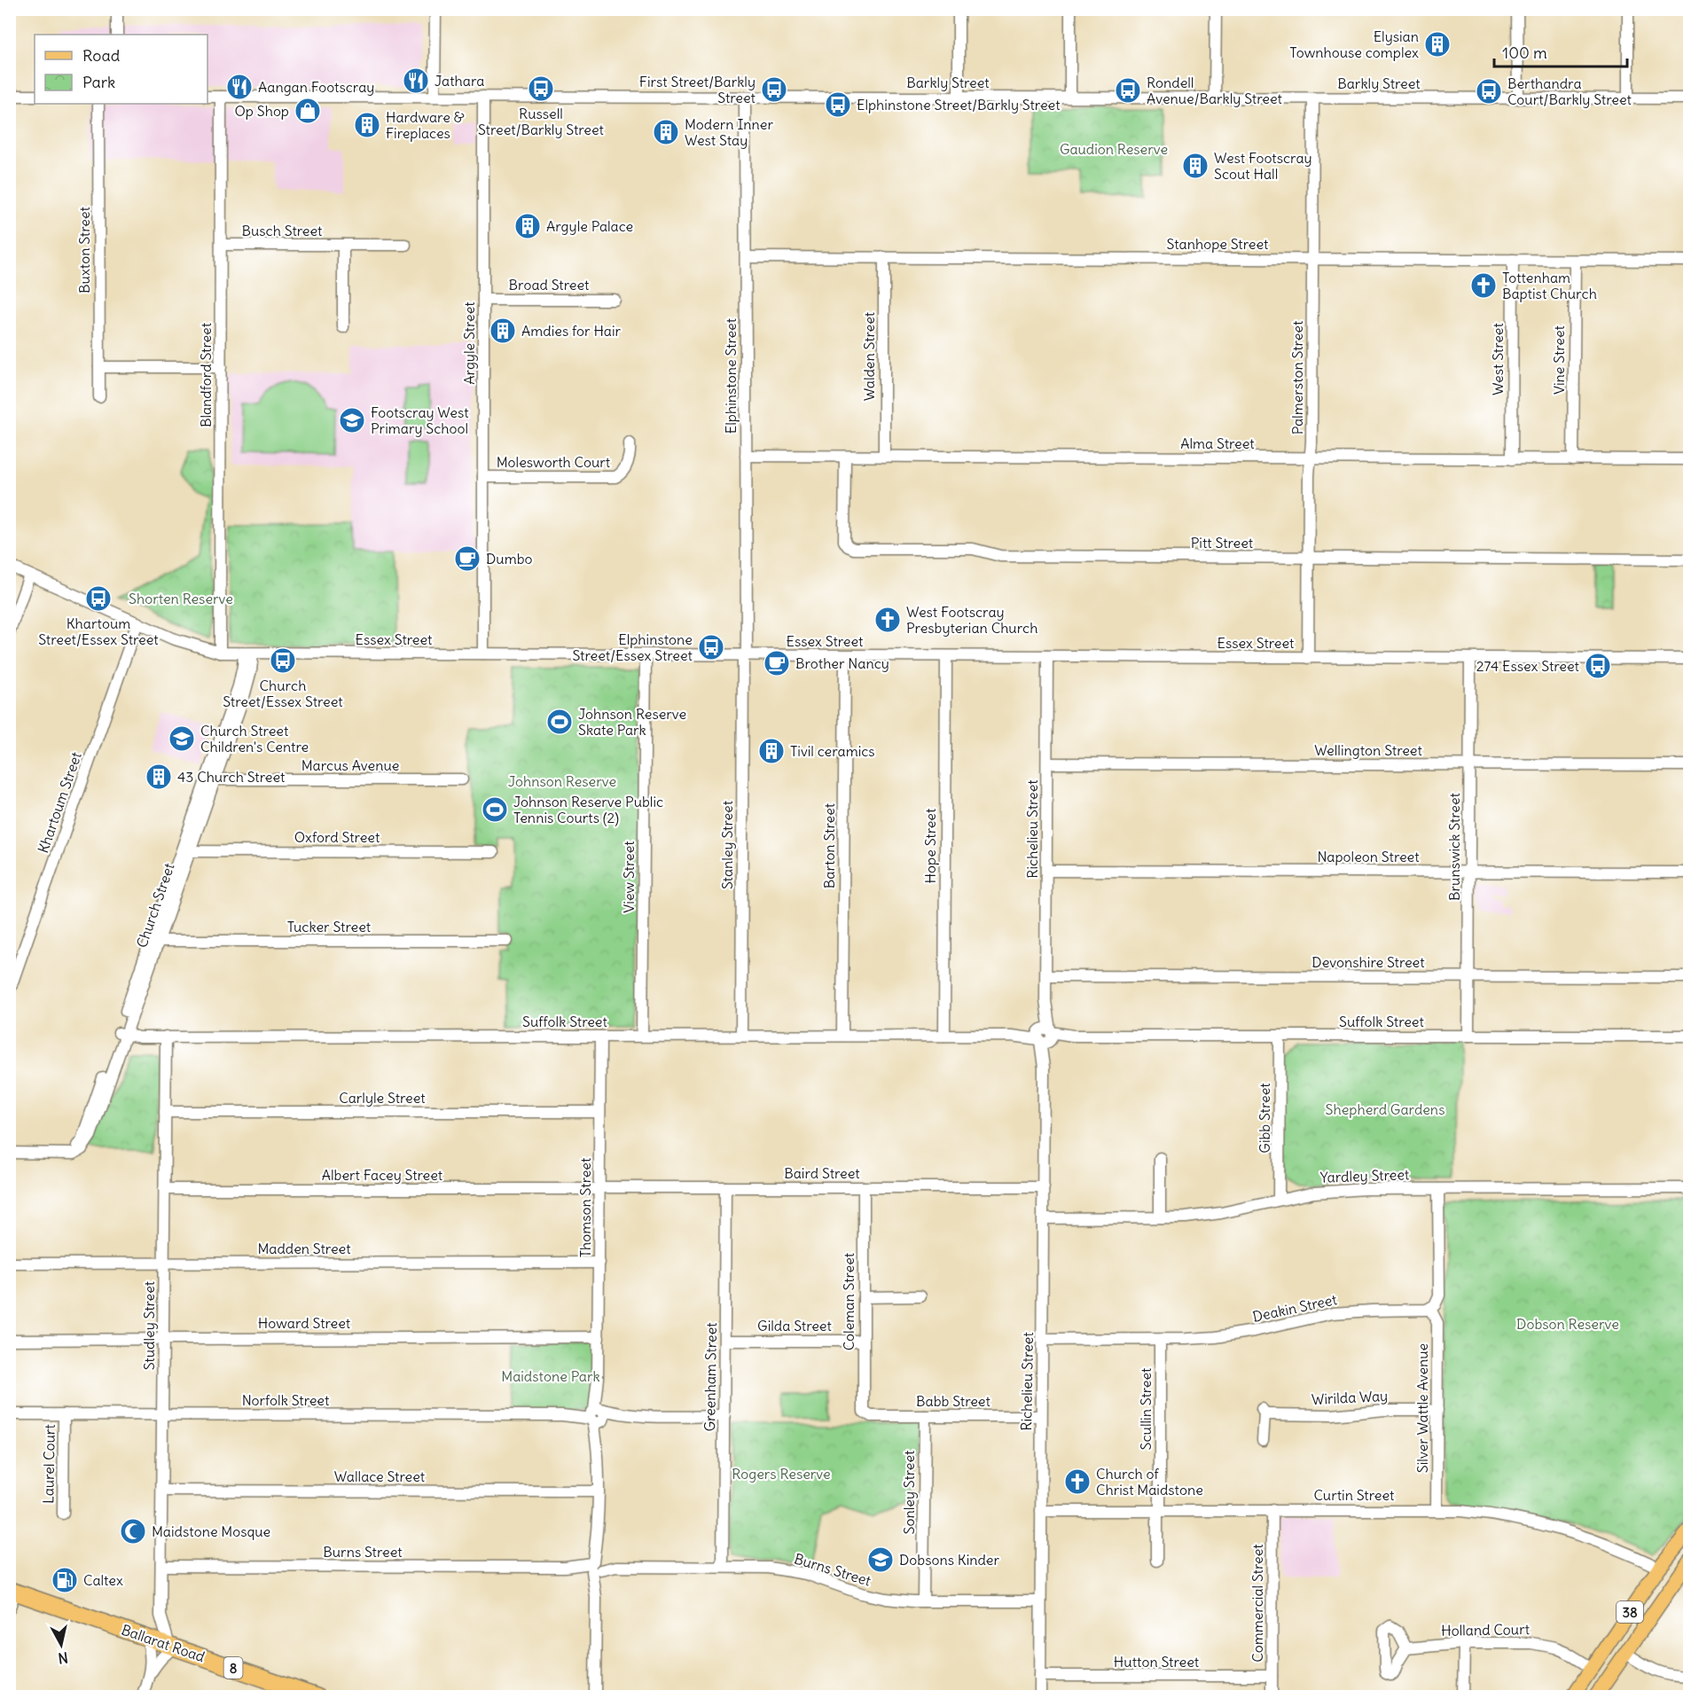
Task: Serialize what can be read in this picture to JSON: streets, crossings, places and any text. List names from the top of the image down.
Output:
{
  "streets": {
    "highway": ["Ballarat Road", "8"],
    "main road": ["38"],
    "street": [
      "Barkly Street",
      "Busch Street",
      "Stanhope Street",
      "Buxton Street",
      "Broad Street",
      "Argyle Street",
      "Walden Street",
      "West Street",
      "Vine Street",
      "Blandford Street",
      "Elphinstone Street",
      "Palmerston Street",
      "Alma Street",
      "Molesworth Court",
      "Pitt Street",
      "Essex Street",
      "Wellington Street",
      "Marcus Avenue",
      "Khartoum Street",
      "Richelieu Street",
      "Oxford Street",
      "Stanley Street",
      "Barton Street",
      "Hope Street",
      "Brunswick Street",
      "Napoleon Street",
      "View Street",
      "Church Street",
      "Tucker Street",
      "Devonshire Street",
      "Suffolk Street",
      "Carlyle Street",
      "Gibb Street",
      "Baird Street",
      "Albert Facey Street",
      "Yardley Street",
      "Thomson Street",
      "Madden Street",
      "Coleman Street",
      "Deakin Street",
      "Howard Street",
      "Studley Street",
      "Gilda Street",
      "Greenham Street",
      "Wirilda Way",
      "Norfolk Street",
      "Babb Street",
      "Silver Wattle Avenue",
      "Scullin Street",
      "Laurel Court",
      "Wallace Street",
      "Sonley Street",
      "Curtin Street",
      "Burns Street",
      "Commercial Street",
      "Holland Court",
      "Hutton Street"
    ]
  },
  "crossings": [
    ["Barkly Street", "Argyle Street"],
    ["Barkly Street", "Blandford Street"],
    ["Barkly Street", "Elphinstone Street"],
    ["Barkly Street", "Palmerston Street"],
    ["Busch Street", "Blandford Street"],
    ["Stanhope Street", "Walden Street"],
    ["Stanhope Street", "West Street"],
    ["Stanhope Street", "Vine Street"],
    ["Stanhope Street", "Elphinstone Street"],
    ["Stanhope Street", "Palmerston Street"],
    ["Broad Street", "Argyle Street"],
    ["Argyle Street", "Molesworth Court"],
    ["Argyle Street", "Essex Street"],
    ["Walden Street", "Alma Street"],
    ["West Street", "Alma Street"],
    ["Vine Street", "Alma Street"],
    ["Blandford Street", "Essex Street"],
    ["Elphinstone Street", "Alma Street"],
    ["Elphinstone Street", "Essex Street"],
    ["Elphinstone Street", "Stanley Street"],
    ["Palmerston Street", "Alma Street"],
    ["Palmerston Street", "Pitt Street"],
    ["Palmerston Street", "Essex Street"],
    ["Alma Street", "Pitt Street"],
    ["Essex Street", "Khartoum Street"],
    ["Essex Street", "Richelieu Street"],
    ["Essex Street", "Stanley Street"],
    ["Essex Street", "Barton Street"],
    ["Essex Street", "Hope Street"],
    ["Essex Street", "Brunswick Street"],
    ["Essex Street", "View Street"],
    ["Essex Street", "Church Street"],
    ["Wellington Street", "Richelieu Street"],
    ["Wellington Street", "Brunswick Street"],
    ["Marcus Avenue", "Church Street"],
    ["Richelieu Street", "Napoleon Street"],
    ["Richelieu Street", "Devonshire Street"],
    ["Richelieu Street", "Suffolk Street"],
    ["Richelieu Street", "Baird Street"],
    ["Richelieu Street", "Yardley Street"],
    ["Richelieu Street", "Deakin Street"],
    ["Richelieu Street", "Babb Street"],
    ["Richelieu Street", "Curtin Street"],
    ["Richelieu Street", "Burns Street"],
    ["Richelieu Street", "Hutton Street"],
    ["Oxford Street", "Church Street"],
    ["Stanley Street", "Suffolk Street"],
    ["Barton Street", "Suffolk Street"],
    ["Hope Street", "Suffolk Street"],
    ["Brunswick Street", "Napoleon Street"],
    ["Brunswick Street", "Devonshire Street"],
    ["Brunswick Street", "Suffolk Street"],
    ["View Street", "Suffolk Street"],
    ["Church Street", "Tucker Street"],
    ["Church Street", "Suffolk Street"],
    ["Suffolk Street", "Gibb Street"],
    ["Suffolk Street", "Thomson Street"],
    ["Suffolk Street", "Studley Street"],
    ["Carlyle Street", "Thomson Street"],
    ["Carlyle Street", "Studley Street"],
    ["Gibb Street", "Yardley Street"],
    ["Baird Street", "Albert Facey Street"],
    ["Baird Street", "Thomson Street"],
    ["Baird Street", "Coleman Street"],
    ["Baird Street", "Greenham Street"],
    ["Albert Facey Street", "Thomson Street"],
    ["Albert Facey Street", "Studley Street"],
    ["Thomson Street", "Madden Street"],
    ["Thomson Street", "Howard Street"],
    ["Thomson Street", "Norfolk Street"],
    ["Thomson Street", "Wallace Street"],
    ["Thomson Street", "Burns Street"],
    ["Madden Street", "Studley Street"],
    ["Coleman Street", "Gilda Street"],
    ["Coleman Street", "Babb Street"],
    ["Deakin Street", "Silver Wattle Avenue"],
    ["Deakin Street", "Scullin Street"],
    ["Howard Street", "Studley Street"],
    ["Studley Street", "Norfolk Street"],
    ["Studley Street", "Wallace Street"],
    ["Studley Street", "Burns Street"],
    ["Studley Street", "Ballarat Road"],
    ["Gilda Street", "Greenham Street"],
    ["Greenham Street", "Norfolk Street"],
    ["Greenham Street", "Burns Street"],
    ["Wirilda Way", "Silver Wattle Avenue"],
    ["Norfolk Street", "Laurel Court"],
    ["Babb Street", "Sonley Street"],
    ["Silver Wattle Avenue", "Curtin Street"],
    ["Scullin Street", "Curtin Street"],
    ["Sonley Street", "Burns Street"],
    ["Curtin Street", "Commercial Street"],
    ["Curtin Street", "38"],
    ["Commercial Street", "Hutton Street"],
    ["38", "Holland Court"]
  ],
  "parks": [
    "Gaudion Reserve",
    "Shorten Reserve",
    "Johnson Reserve",
    "Shepherd Gardens",
    "Dobson Reserve",
    "Maidstone Park",
    "Rogers Reserve"
  ],
  "places": {
    "building": [
      "Elysian Townhouse complex",
      "Hardware & Fireplaces",
      "Modern Inner West Stay",
      "West Footscray Scout Hall",
      "Argyle Palace",
      "Amdies for Hair",
      "Tivil ceramics",
      "43 Church Street"
    ],
    "restaurant": ["Jathara", "Aangan Footscray"],
    "bus stop": [
      "Russell Street/Barkly Street",
      "First Street/Barkly Street",
      "Rondell Avenue/Barkly Street",
      "Berthandra Court/Barkly Street",
      "Elphinstone Street/Barkly Street",
      "Khartoum Street/Essex Street",
      "Elphinstone Street/Essex Street",
      "Church Street/Essex Street",
      "274 Essex Street"
    ],
    "shop": ["Op Shop"],
    "church": ["Tottenham Baptist Church", "West Footscray Presbyterian Church", "Church of Christ Maidstone"],
    "school or university": ["Footscray West Primary School", "Church Street Children's Centre", "Dobsons Kinder"],
    "cafe": ["Dumbo", "Brother Nancy"],
    "sports": ["Johnson Reserve Skate Park", "Johnson Reserve Public Tennis Courts (2)"],
    "mosque": ["Maidstone Mosque"],
    "fuel station": ["Caltex"]
  },
  "legend": ["Road", "Park"],
  "scale_bar": "100 m",
  "north": "bottom"
}
